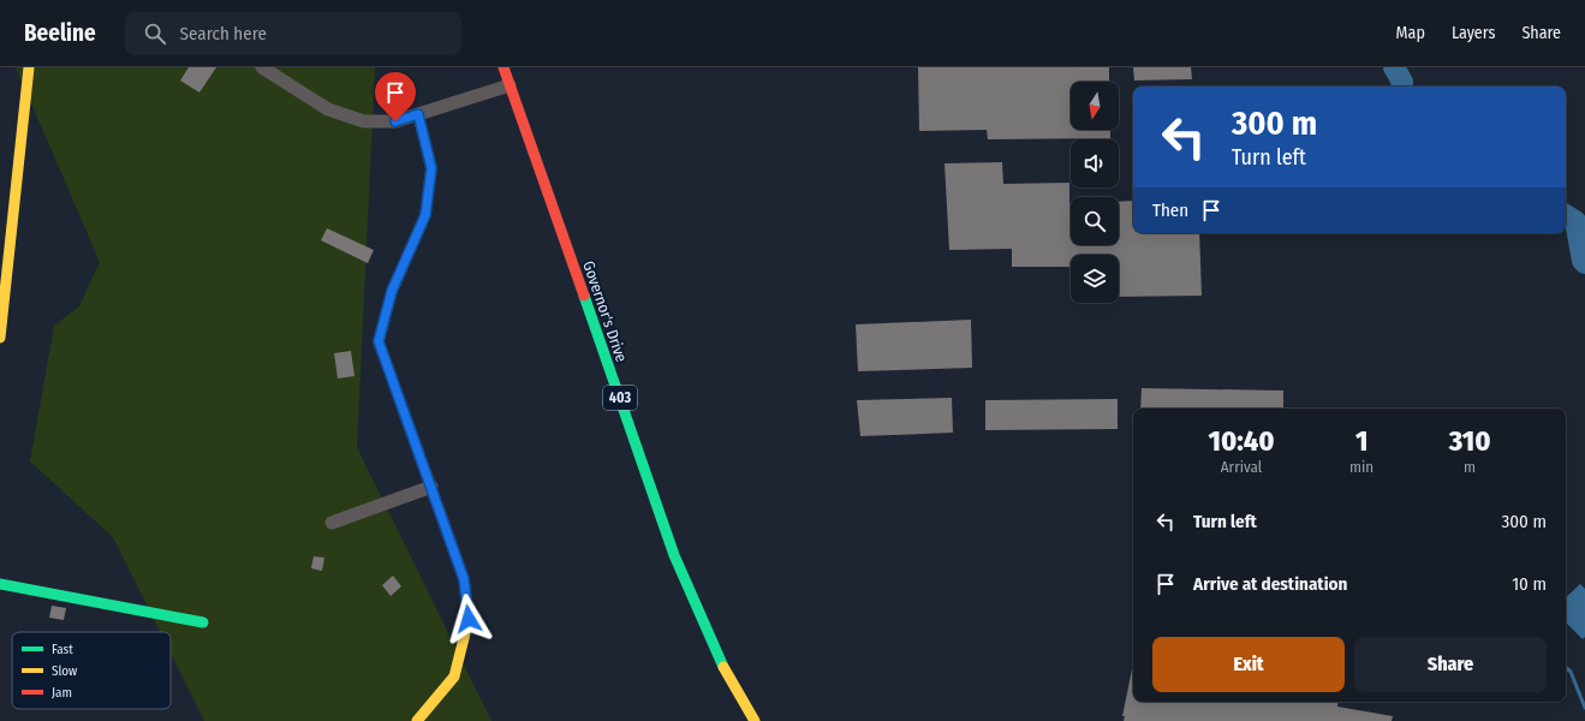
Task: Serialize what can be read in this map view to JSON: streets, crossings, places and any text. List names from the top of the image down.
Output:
{
  "streets": {
    "street": ["Governor's Drive", "403"]
  },
  "legend": ["Fast", "Slow", "Jam"],
  "north": "bottom",
  "page": {
    "header": "Beeline",
    "search": "Search here",
    "nav": ["Map", "Layers", "Share"],
    "turn": ["300 m", "Turn left"],
    "then": "Then",
    "eta": [
      "10:40",
      "Arrival",
      "1",
      "min",
      "310",
      "m"
    ],
    "list": [
      {
        "name": "Turn left",
        "value": "300 m"
      },
      {
        "name": "Arrive at destination",
        "value": "10 m"
      }
    ],
    "buttons": ["Exit", "Share"]
  }
}
